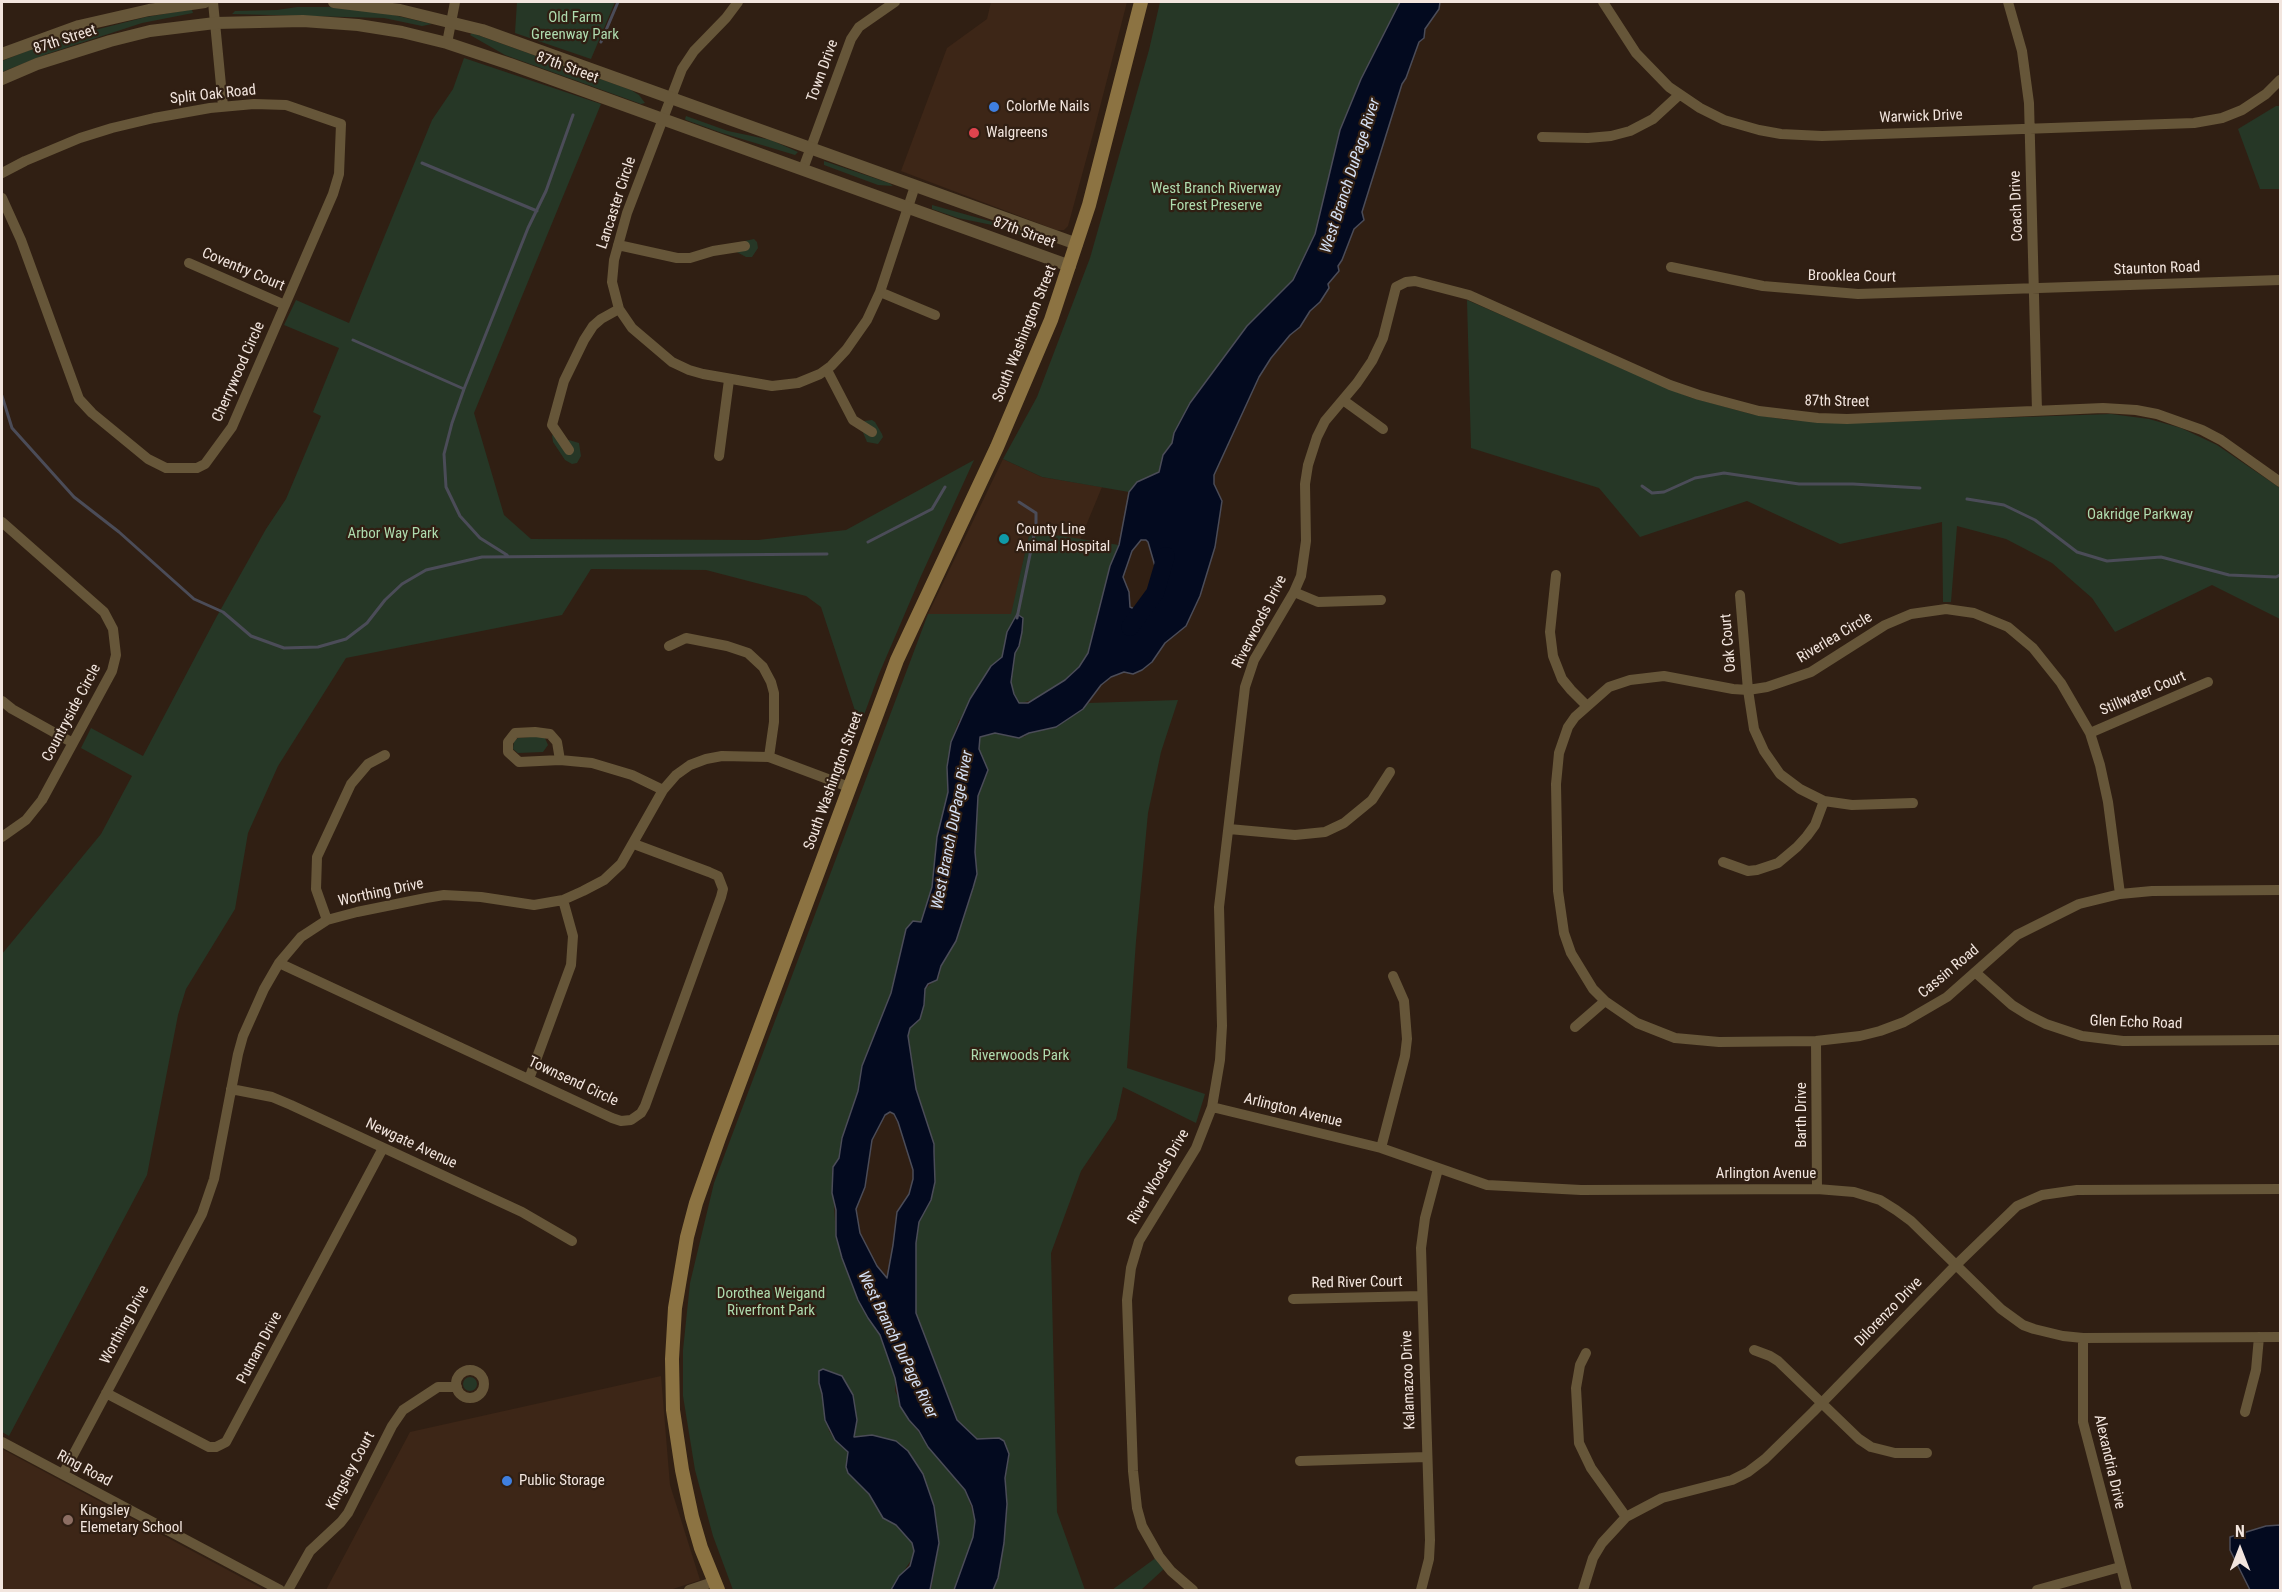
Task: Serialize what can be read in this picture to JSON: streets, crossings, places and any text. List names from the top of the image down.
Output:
{
  "streets": {
    "main road": ["South Washington Street"],
    "street": [
      "87th Street",
      "Town Drive",
      "Split Oak Road",
      "Warwick Drive",
      "Lancaster Circle",
      "Coach Drive",
      "Staunton Road",
      "Coventry Court",
      "Brooklea Court",
      "Cherrywood Circle",
      "Riverwoods Drive",
      "Riverlea Circle",
      "Oak Court",
      "Stillwater Court",
      "Countryside Circle",
      "Worthing Drive",
      "Cassin Road",
      "Glen Echo Road",
      "Townsend Circle",
      "Arlington Avenue",
      "Barth Drive",
      "Newgate Avenue",
      "River Woods Drive",
      "Red River Court",
      "Dilorenzo Drive",
      "Putnam Drive",
      "Kalamazoo Drive",
      "Alexandria Drive",
      "Ring Road",
      "Kingsley Court"
    ]
  },
  "crossings": [
    ["87th Street", "Town Drive"],
    ["87th Street", "Lancaster Circle"],
    ["87th Street", "Coach Drive"],
    ["87th Street", "South Washington Street"],
    ["87th Street", "Riverwoods Drive"],
    ["Split Oak Road", "Cherrywood Circle"],
    ["Warwick Drive", "Coach Drive"],
    ["Coach Drive", "Staunton Road"],
    ["Coach Drive", "Brooklea Court"],
    ["Staunton Road", "Brooklea Court"],
    ["Coventry Court", "Cherrywood Circle"],
    ["South Washington Street", "Worthing Drive"],
    ["Riverwoods Drive", "River Woods Drive"],
    ["Riverlea Circle", "Oak Court"],
    ["Riverlea Circle", "Stillwater Court"],
    ["Riverlea Circle", "Cassin Road"],
    ["Worthing Drive", "Townsend Circle"],
    ["Worthing Drive", "Newgate Avenue"],
    ["Worthing Drive", "Putnam Drive"],
    ["Worthing Drive", "Ring Road"],
    ["Cassin Road", "Glen Echo Road"],
    ["Cassin Road", "Barth Drive"],
    ["Arlington Avenue", "Barth Drive"],
    ["Arlington Avenue", "River Woods Drive"],
    ["Arlington Avenue", "Dilorenzo Drive"],
    ["Arlington Avenue", "Kalamazoo Drive"],
    ["Arlington Avenue", "Alexandria Drive"],
    ["Newgate Avenue", "Putnam Drive"],
    ["Red River Court", "Kalamazoo Drive"]
  ],
  "water": ["West Branch DuPage River"],
  "parks": [
    "Old Farm Greenway Park",
    "West Branch Riverway Forest Preserve",
    "Oakridge Parkway",
    "Arbor Way Park",
    "Riverwoods Park",
    "Dorothea Weigand Riverfront Park"
  ],
  "places": [
    "ColorMe Nails",
    "Walgreens",
    "County Line Animal Hospital",
    "Public Storage",
    "Kingsley Elemetary School"
  ],
  "north": "top"
}
